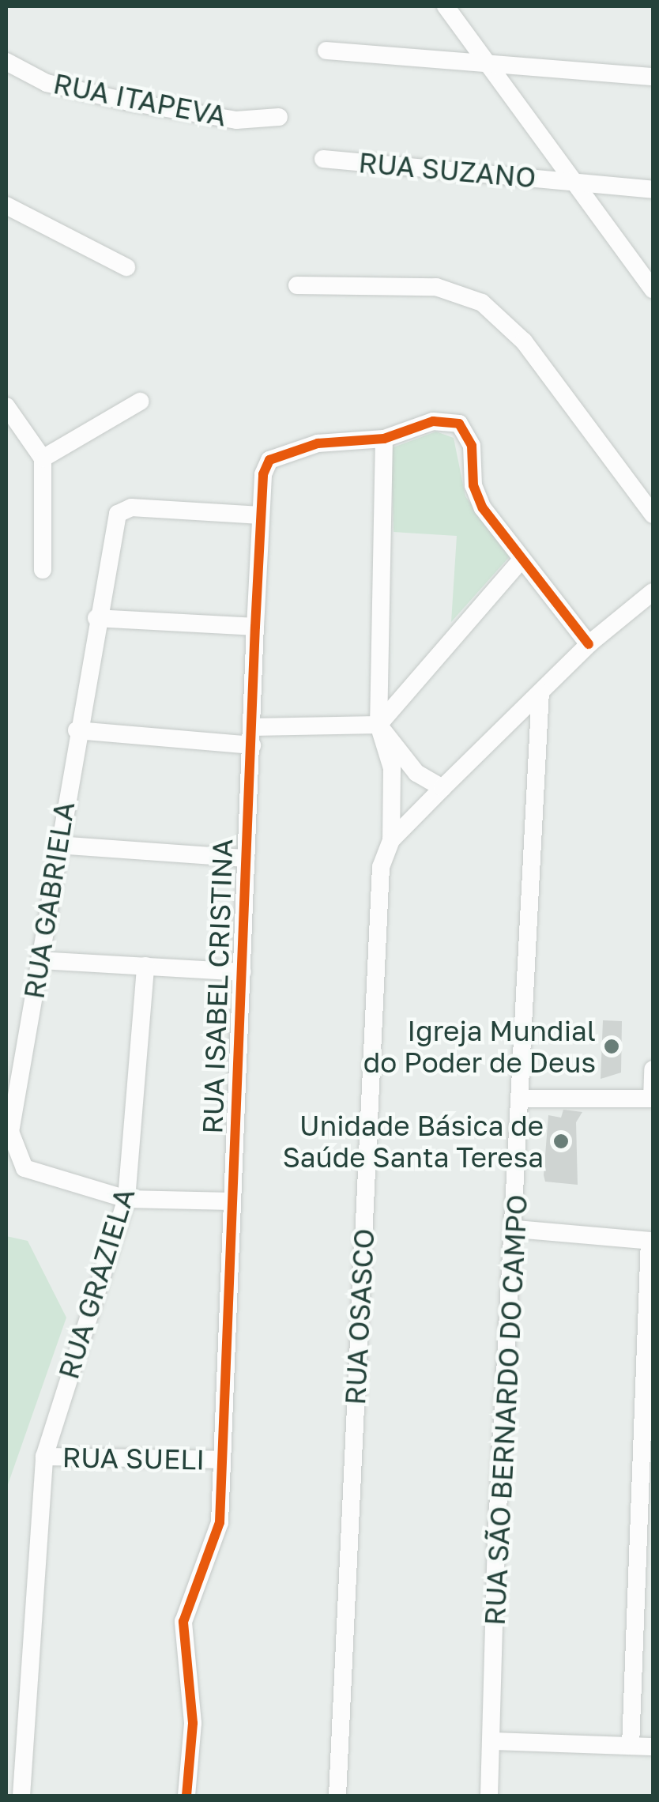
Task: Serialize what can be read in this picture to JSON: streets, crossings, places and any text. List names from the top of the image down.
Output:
{
  "streets": {
    "street": [
      "RUA ITAPEVA",
      "RUA SUZANO",
      "RUA GABRIELA",
      "RUA ISABEL CRISTINA",
      "RUA GRAZIELA",
      "RUA OSASCO",
      "RUA SÃO BERNARDO DO CAMPO",
      "RUA SUELI"
    ]
  },
  "crossings": [
    ["RUA GABRIELA", "RUA ISABEL CRISTINA"],
    ["RUA GABRIELA", "RUA GRAZIELA"],
    ["RUA ISABEL CRISTINA", "RUA OSASCO"],
    ["RUA ISABEL CRISTINA", "RUA SUELI"],
    ["RUA GRAZIELA", "RUA SUELI"],
    ["RUA OSASCO", "RUA SÃO BERNARDO DO CAMPO"]
  ],
  "places": ["Igreja Mundial do Poder de Deus", "Unidade Básica de Saúde Santa Teresa"]
}
